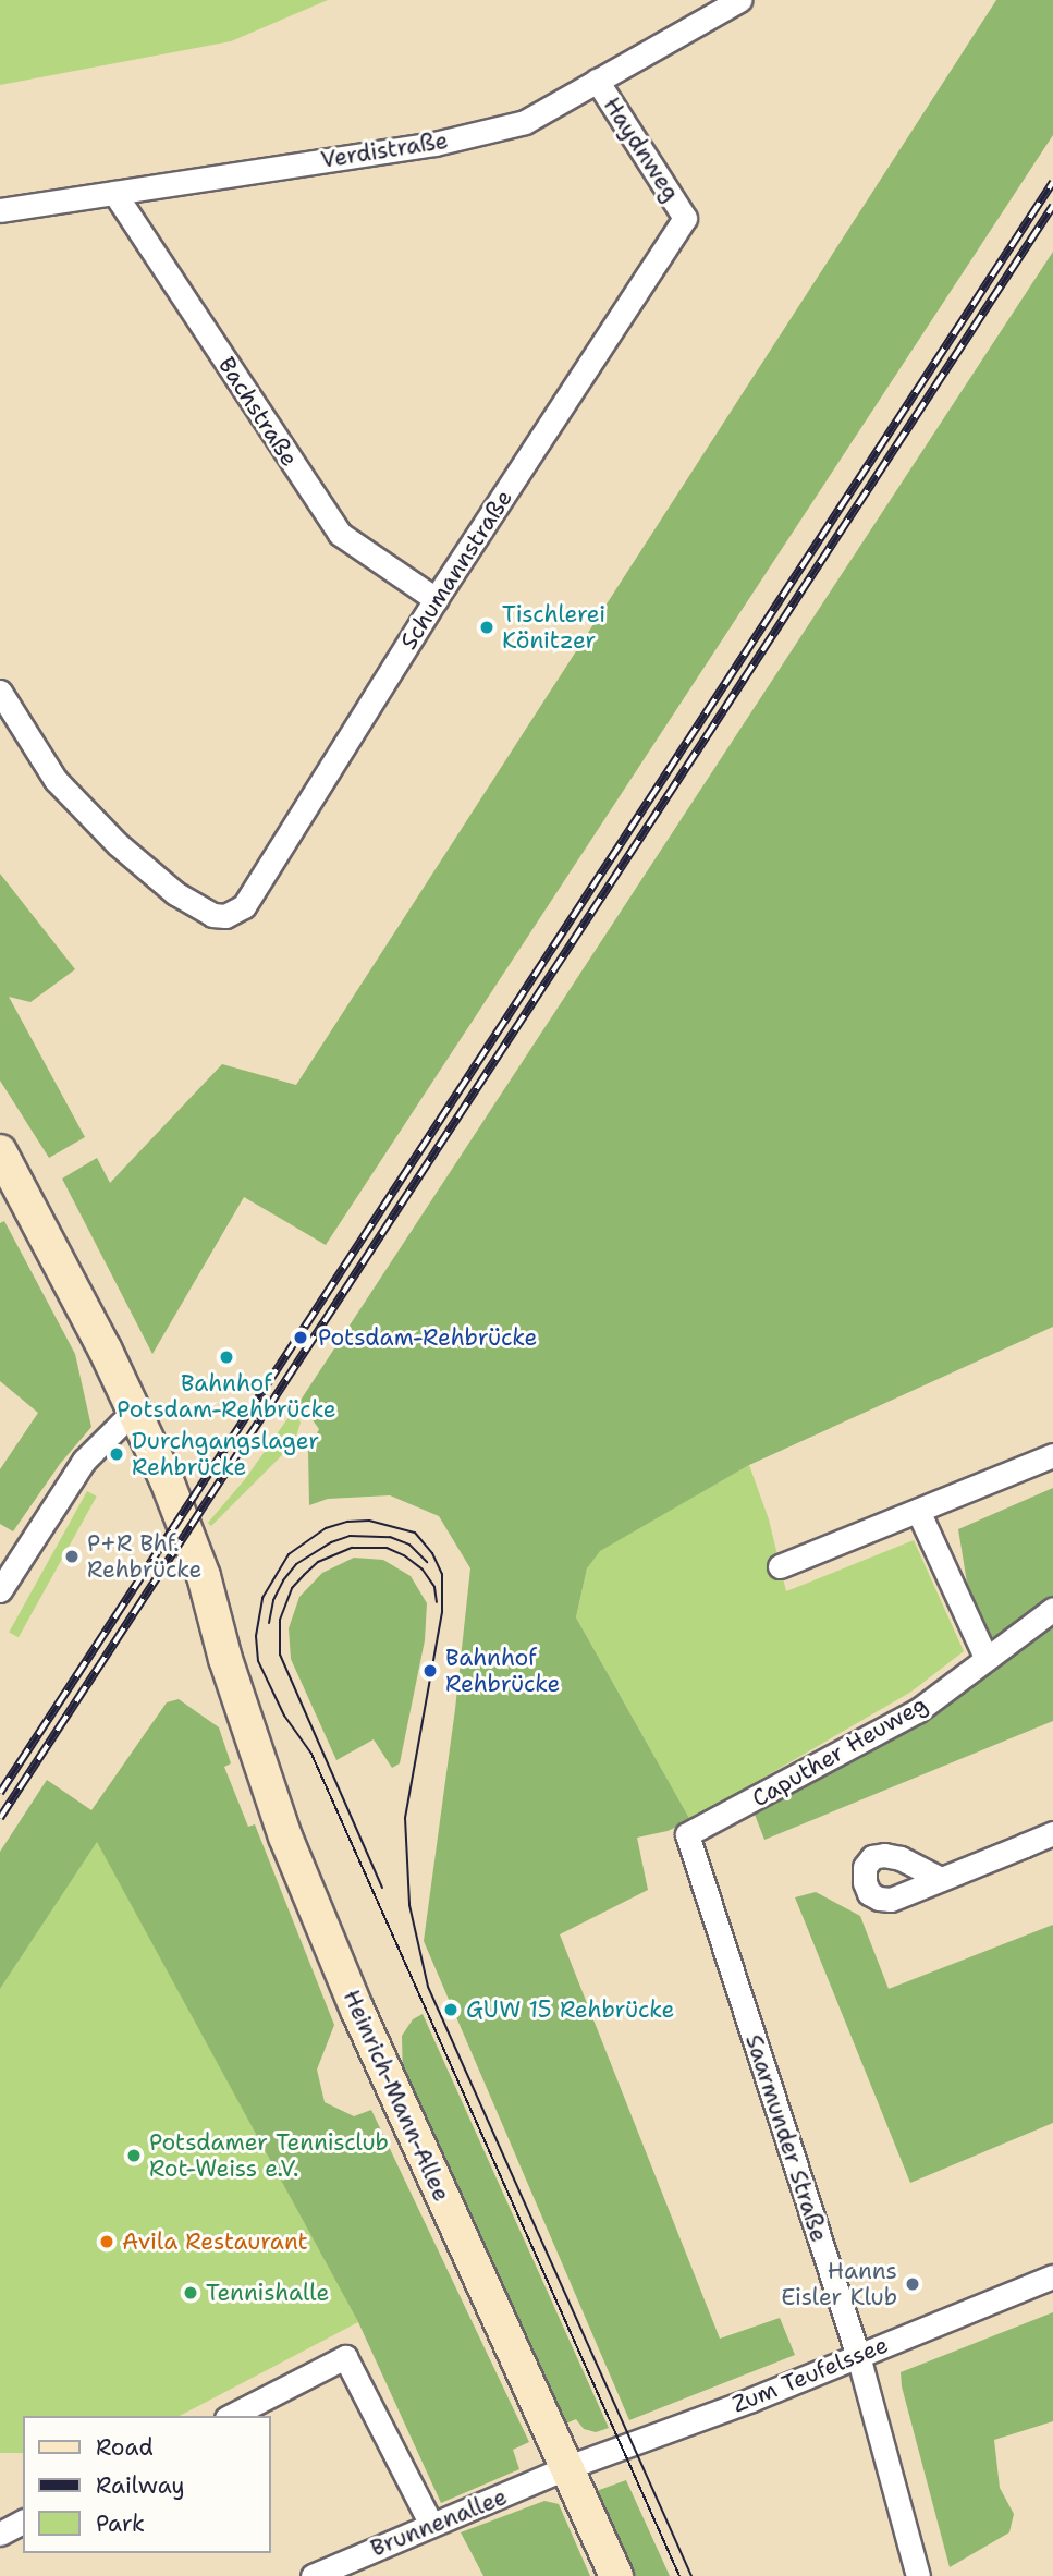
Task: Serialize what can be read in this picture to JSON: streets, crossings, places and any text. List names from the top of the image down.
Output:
{
  "streets": {
    "main road": ["Heinrich-Mann-Allee"],
    "street": [
      "Haydnweg",
      "Verdistraße",
      "Bachstraße",
      "Schumannstraße",
      "Caputher Heuweg",
      "Saarmunder Straße",
      "Zum Teufelssee",
      "Brunnenallee"
    ]
  },
  "crossings": [
    ["Haydnweg", "Verdistraße"],
    ["Haydnweg", "Schumannstraße"],
    ["Verdistraße", "Bachstraße"],
    ["Bachstraße", "Schumannstraße"],
    ["Caputher Heuweg", "Saarmunder Straße"],
    ["Heinrich-Mann-Allee", "Zum Teufelssee"],
    ["Heinrich-Mann-Allee", "Brunnenallee"],
    ["Saarmunder Straße", "Zum Teufelssee"],
    ["Zum Teufelssee", "Brunnenallee"]
  ],
  "places": [
    "Tischlerei Könitzer",
    "Potsdam-Rehbrücke",
    "Bahnhof Potsdam-Rehbrücke",
    "Durchgangslager Rehbrücke",
    "P+R Bhf. Rehbrücke",
    "Bahnhof Rehbrücke",
    "GUW 15 Rehbrücke",
    "Potsdamer Tennisclub Rot-Weiss e.V.",
    "Avila Restaurant",
    "Hanns Eisler Klub",
    "Tennishalle"
  ],
  "legend": ["Road", "Railway", "Park"]
}
